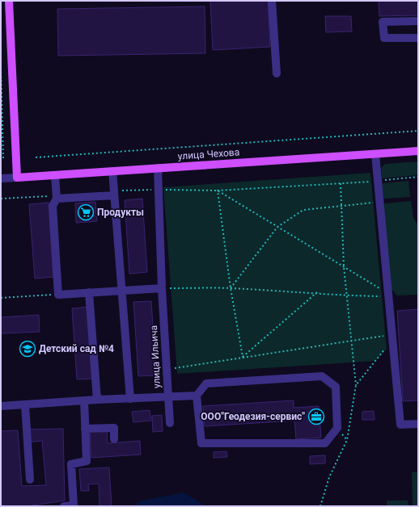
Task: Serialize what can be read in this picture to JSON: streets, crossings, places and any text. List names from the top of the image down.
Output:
{
  "streets": {
    "main road": ["улица Чехова"],
    "street": ["улица Ильича"]
  },
  "crossings": [
    ["улица Чехова", "улица Ильича"]
  ],
  "places": {
    "supermarket": ["Продукты"],
    "school or university": ["Детский сад №4"],
    "office": ["ООО\"Геодезия-сервис\""]
  }
}
